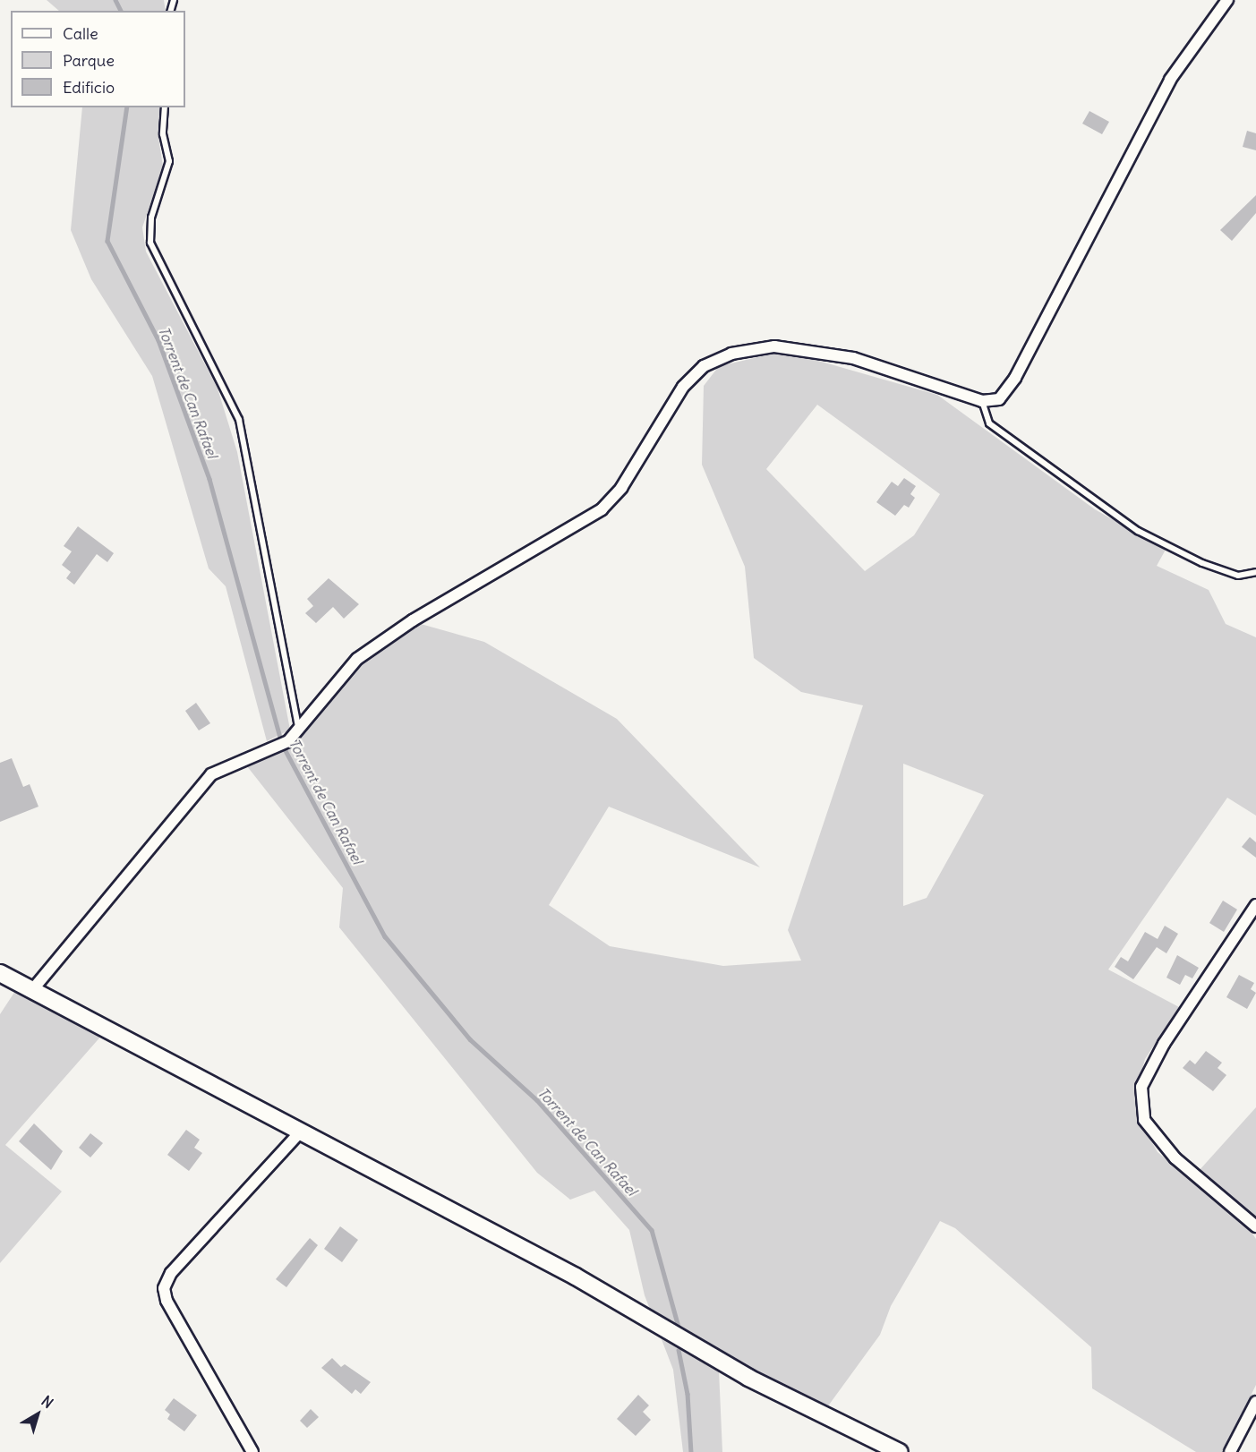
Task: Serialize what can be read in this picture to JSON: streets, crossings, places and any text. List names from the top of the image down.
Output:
{
  "water": ["Torrent de Can Rafael"],
  "legend": ["Calle", "Parque", "Edificio"],
  "north": "top right"
}
